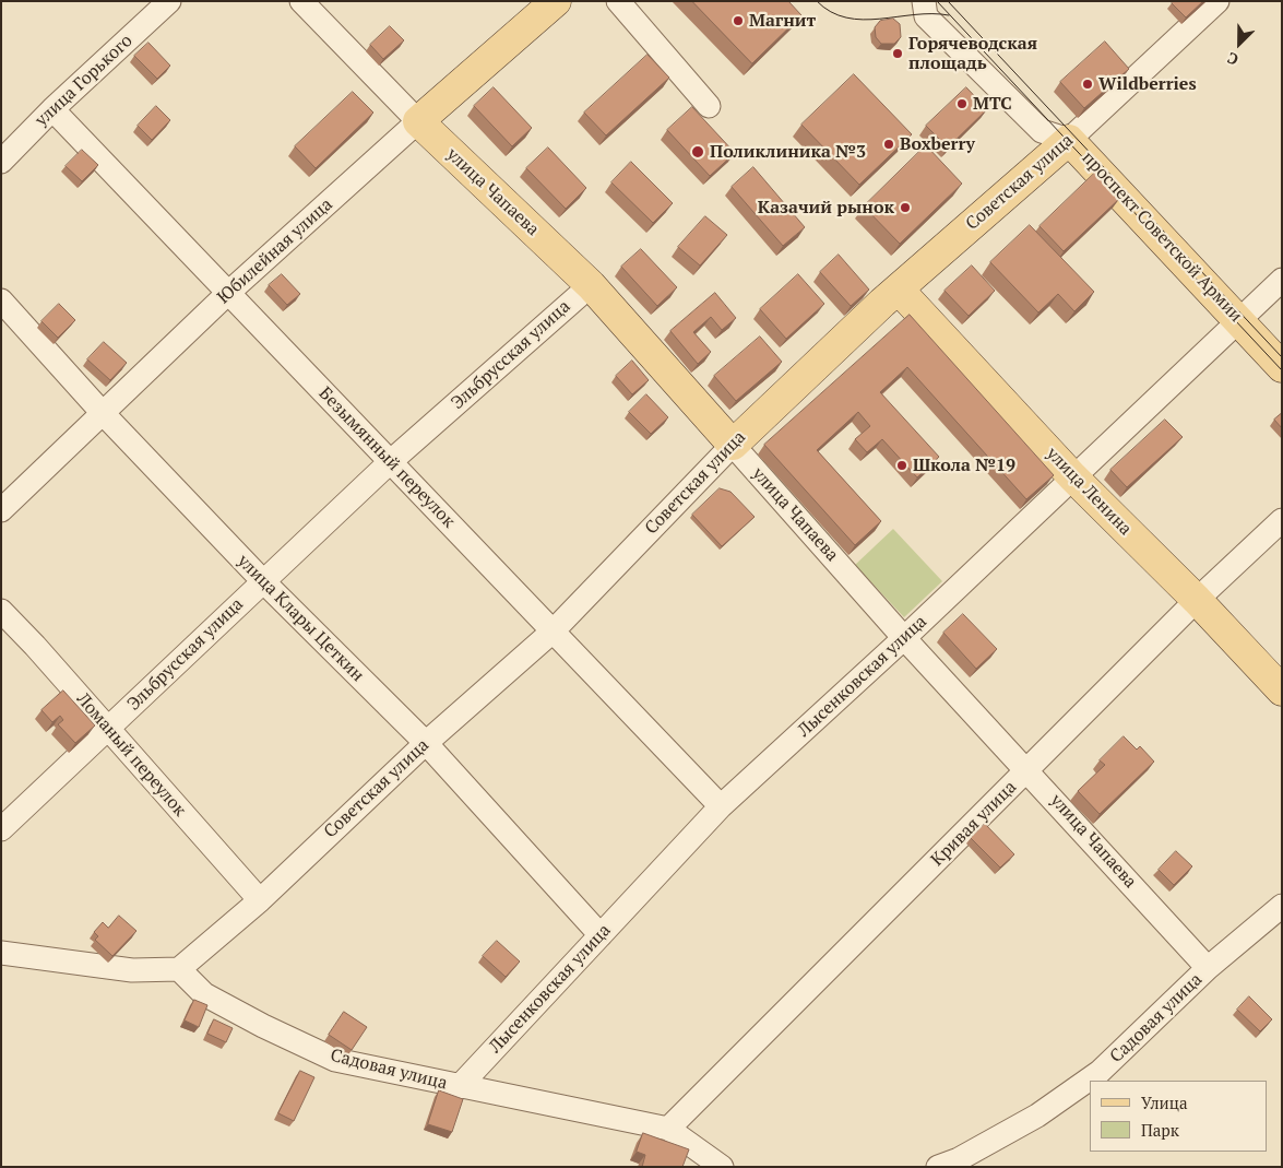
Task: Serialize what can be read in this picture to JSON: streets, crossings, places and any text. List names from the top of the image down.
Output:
{
  "streets": {
    "main road": [
      "Советская улица",
      "улица Чапаева",
      "проспект Советской Армии",
      "Юбилейная улица",
      "улица Ленина"
    ],
    "street": [
      "улица Горького",
      "Эльбрусская улица",
      "Безымянный переулок",
      "улица Клары Цеткин",
      "Лысенковская улица",
      "Ломаный переулок",
      "Кривая улица",
      "Садовая улица"
    ]
  },
  "crossings": [
    ["улица Горького", "Безымянный переулок"],
    ["Советская улица", "улица Чапаева"],
    ["Советская улица", "проспект Советской Армии"],
    ["Советская улица", "Безымянный переулок"],
    ["Советская улица", "улица Ленина"],
    ["Советская улица", "улица Клары Цеткин"],
    ["Советская улица", "Ломаный переулок"],
    ["Советская улица", "Садовая улица"],
    ["улица Чапаева", "Юбилейная улица"],
    ["улица Чапаева", "Эльбрусская улица"],
    ["улица Чапаева", "Лысенковская улица"],
    ["улица Чапаева", "Кривая улица"],
    ["улица Чапаева", "Садовая улица"],
    ["проспект Советской Армии", "Лысенковская улица"],
    ["Юбилейная улица", "Безымянный переулок"],
    ["Юбилейная улица", "улица Клары Цеткин"],
    ["Эльбрусская улица", "Безымянный переулок"],
    ["Эльбрусская улица", "улица Клары Цеткин"],
    ["Эльбрусская улица", "Ломаный переулок"],
    ["Безымянный переулок", "Лысенковская улица"],
    ["улица Ленина", "Лысенковская улица"],
    ["улица Ленина", "Кривая улица"],
    ["улица Клары Цеткин", "Лысенковская улица"],
    ["Лысенковская улица", "Садовая улица"],
    ["Кривая улица", "Садовая улица"]
  ],
  "places": [
    "Магнит",
    "Горячеводская площадь",
    "Wildberries",
    "МТС",
    "Boxberry",
    "Поликлиника №3",
    "Казачий рынок",
    "Школа №19"
  ],
  "legend": ["Улица", "Парк"],
  "north": "bottom left"
}
